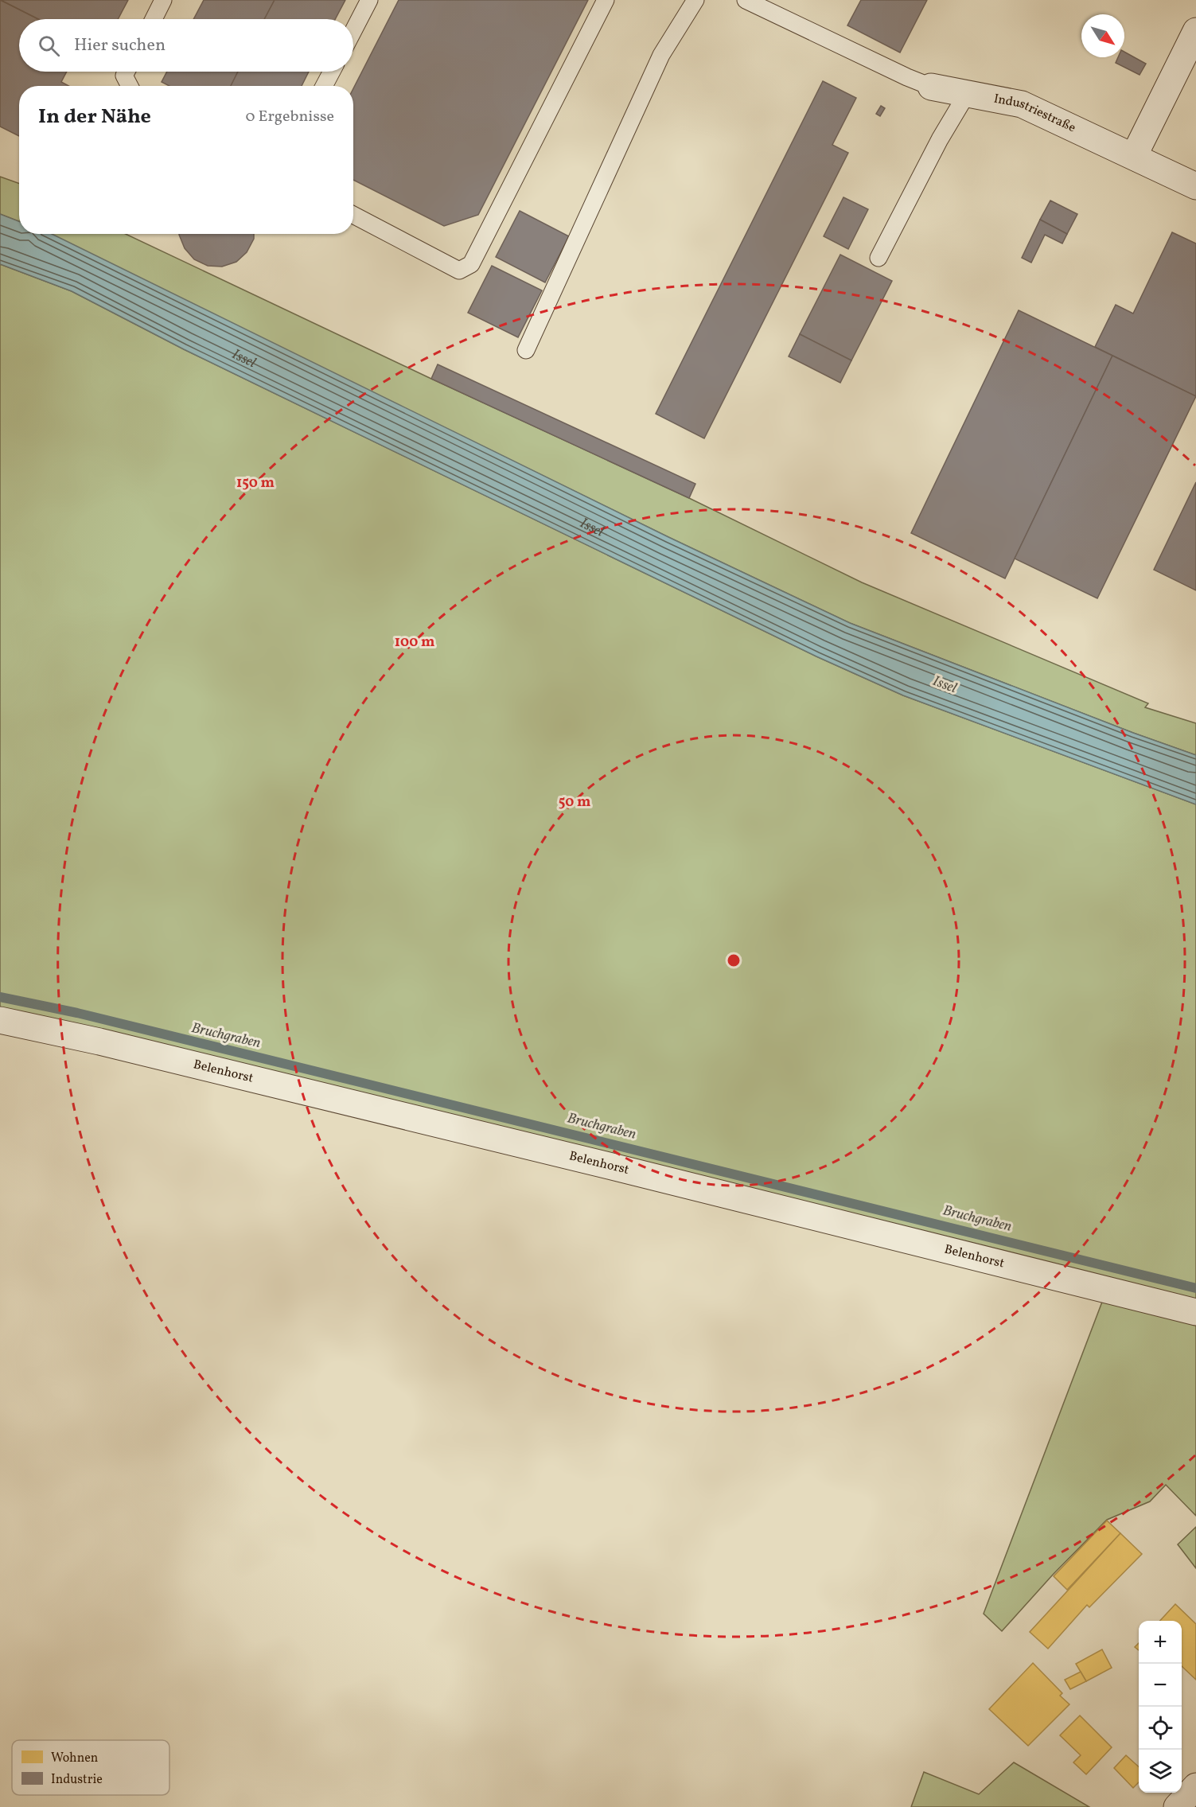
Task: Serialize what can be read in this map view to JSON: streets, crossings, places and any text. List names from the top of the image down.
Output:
{
  "streets": {
    "street": ["Industriestraße", "Belenhorst"]
  },
  "water": ["Issel", "Bruchgraben"],
  "legend": ["Wohnen", "Industrie"],
  "north": "bottom right",
  "page": {
    "search": "Hier suchen",
    "heading": ["In der Nähe", "0 Ergebnisse"],
    "map_buttons": ["+", "−"]
  },
  "rings": ["150 m", "100 m", "50 m"]
}
